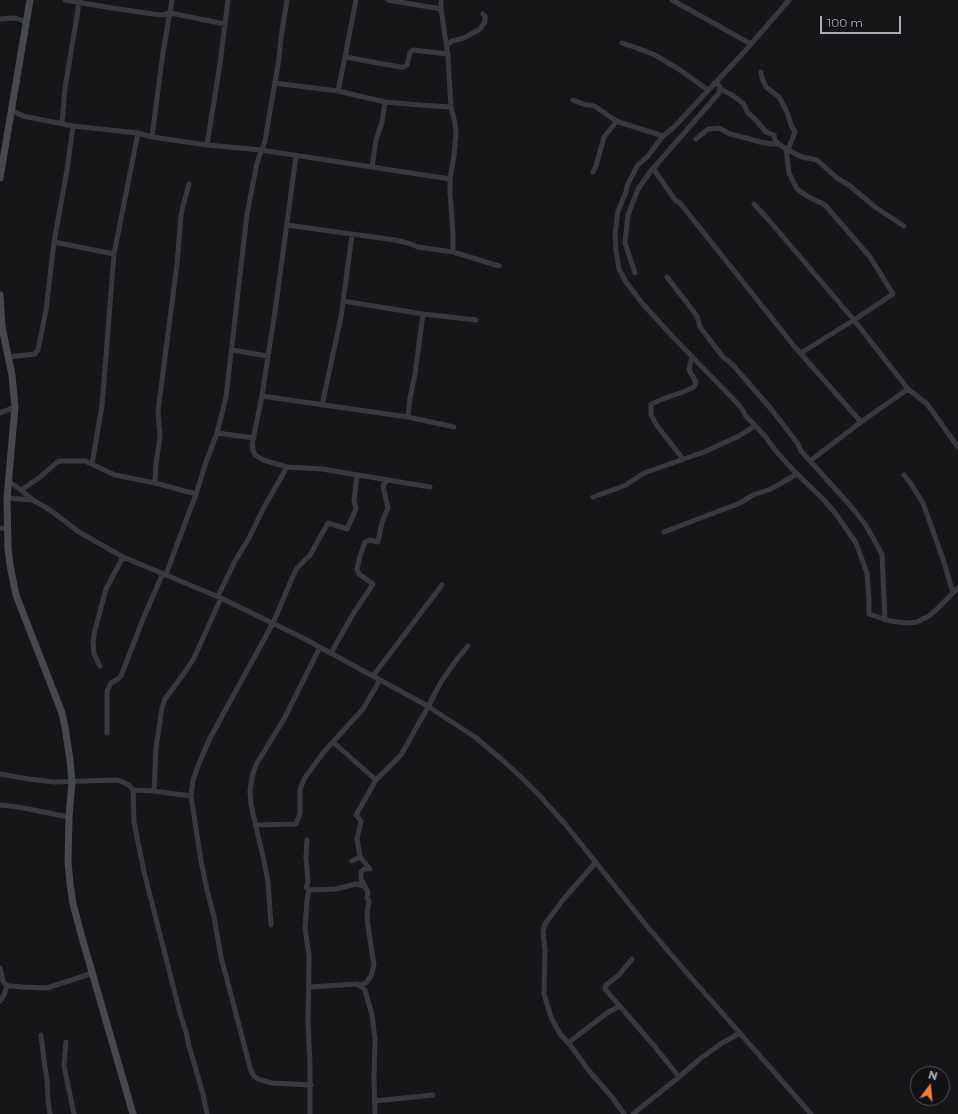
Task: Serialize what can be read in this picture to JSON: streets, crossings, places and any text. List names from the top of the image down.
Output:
{
  "scale_bar": "100 m",
  "north": "top"
}
